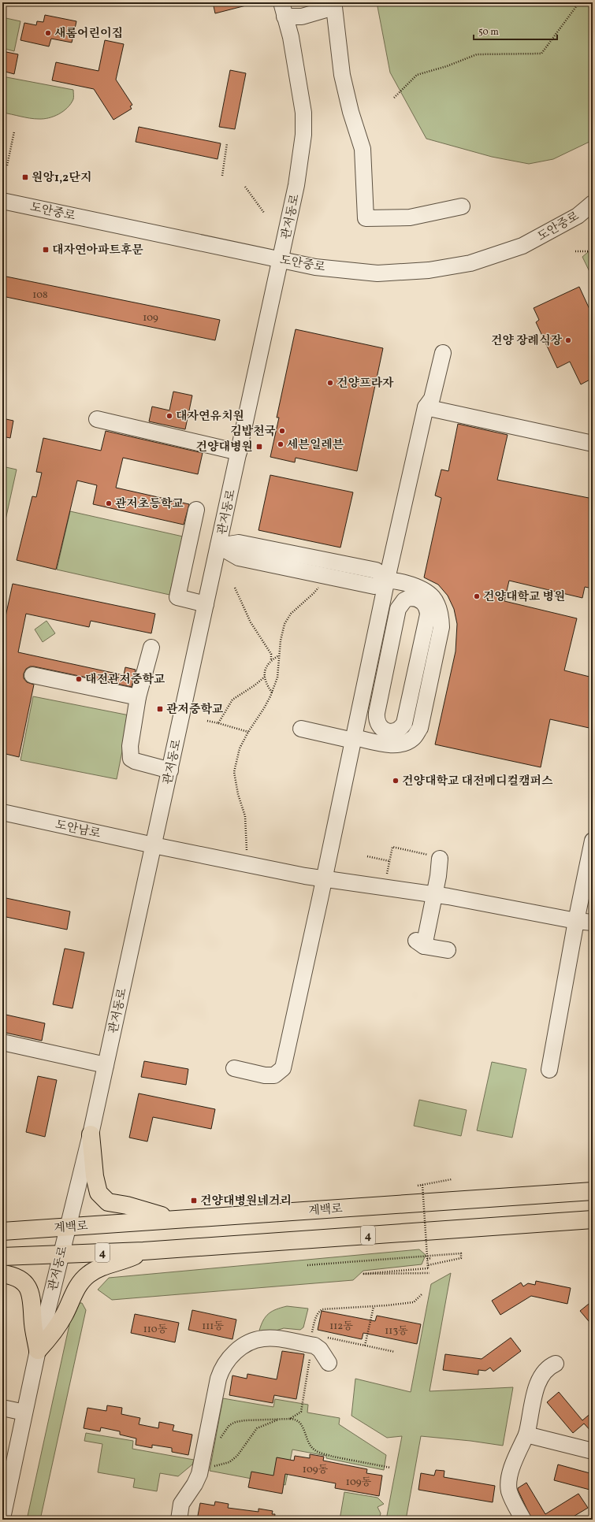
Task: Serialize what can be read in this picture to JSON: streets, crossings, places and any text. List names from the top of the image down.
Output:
{
  "streets": {
    "main road": ["계백로", "4"],
    "street": ["도안중로", "관저동로", "도안남로"]
  },
  "crossings": [
    ["도안중로", "관저동로"],
    ["관저동로", "도안남로"],
    ["관저동로", "계백로"],
    ["관저동로", "4"]
  ],
  "places": {
    "other": [
      "새롬어린이집",
      "건양 장례식장",
      "건양프라자",
      "대자연유치원",
      "김밥천국",
      "세븐일레븐",
      "관저초등학교",
      "건양대학교 병원",
      "대전관저중학교",
      "건양대학교 대전메디컬캠퍼스"
    ],
    "transit": [
      "원앙1,2단지",
      "대자연아파트후문",
      "건양대병원",
      "관저중학교",
      "건양대병원네거리"
    ]
  },
  "house_numbers": [
    "108",
    "109",
    "111동",
    "112동",
    "110동",
    "113동",
    "109동",
    "109동"
  ],
  "scale_bar": "50 m"
}
